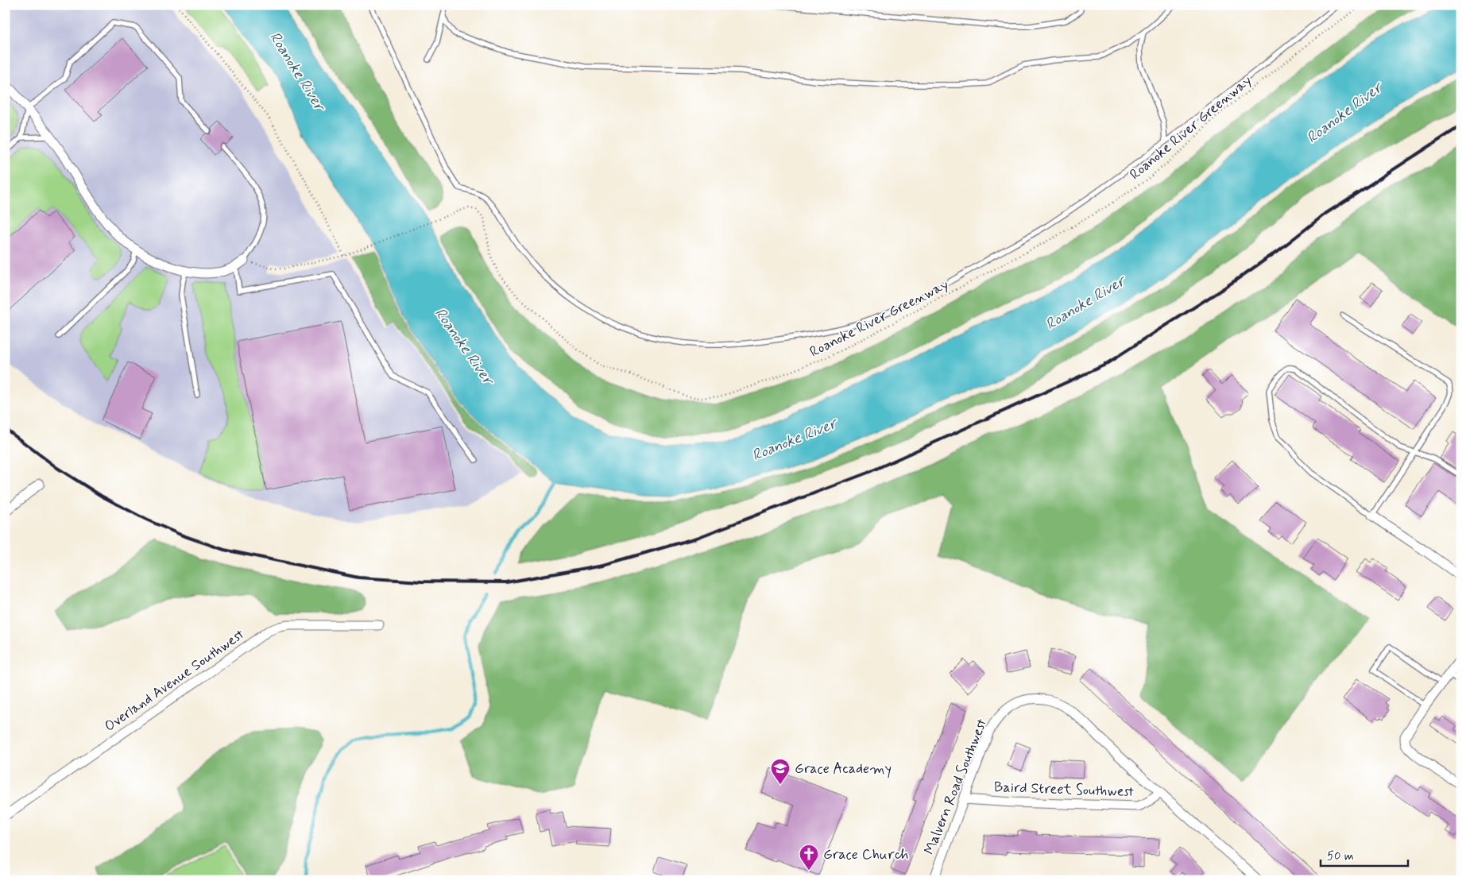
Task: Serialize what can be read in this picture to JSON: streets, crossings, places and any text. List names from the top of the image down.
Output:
{
  "streets": {
    "street": ["Overland Avenue Southwest", "Malvern Road Southwest", "Baird Street Southwest"],
    "path": ["Roanoke River Greenway"]
  },
  "crossings": [
    ["Malvern Road Southwest", "Baird Street Southwest"]
  ],
  "water": ["Roanoke River"],
  "places": {
    "school or university": ["Grace Academy"],
    "church": ["Grace Church"]
  },
  "scale_bar": "50 m"
}
